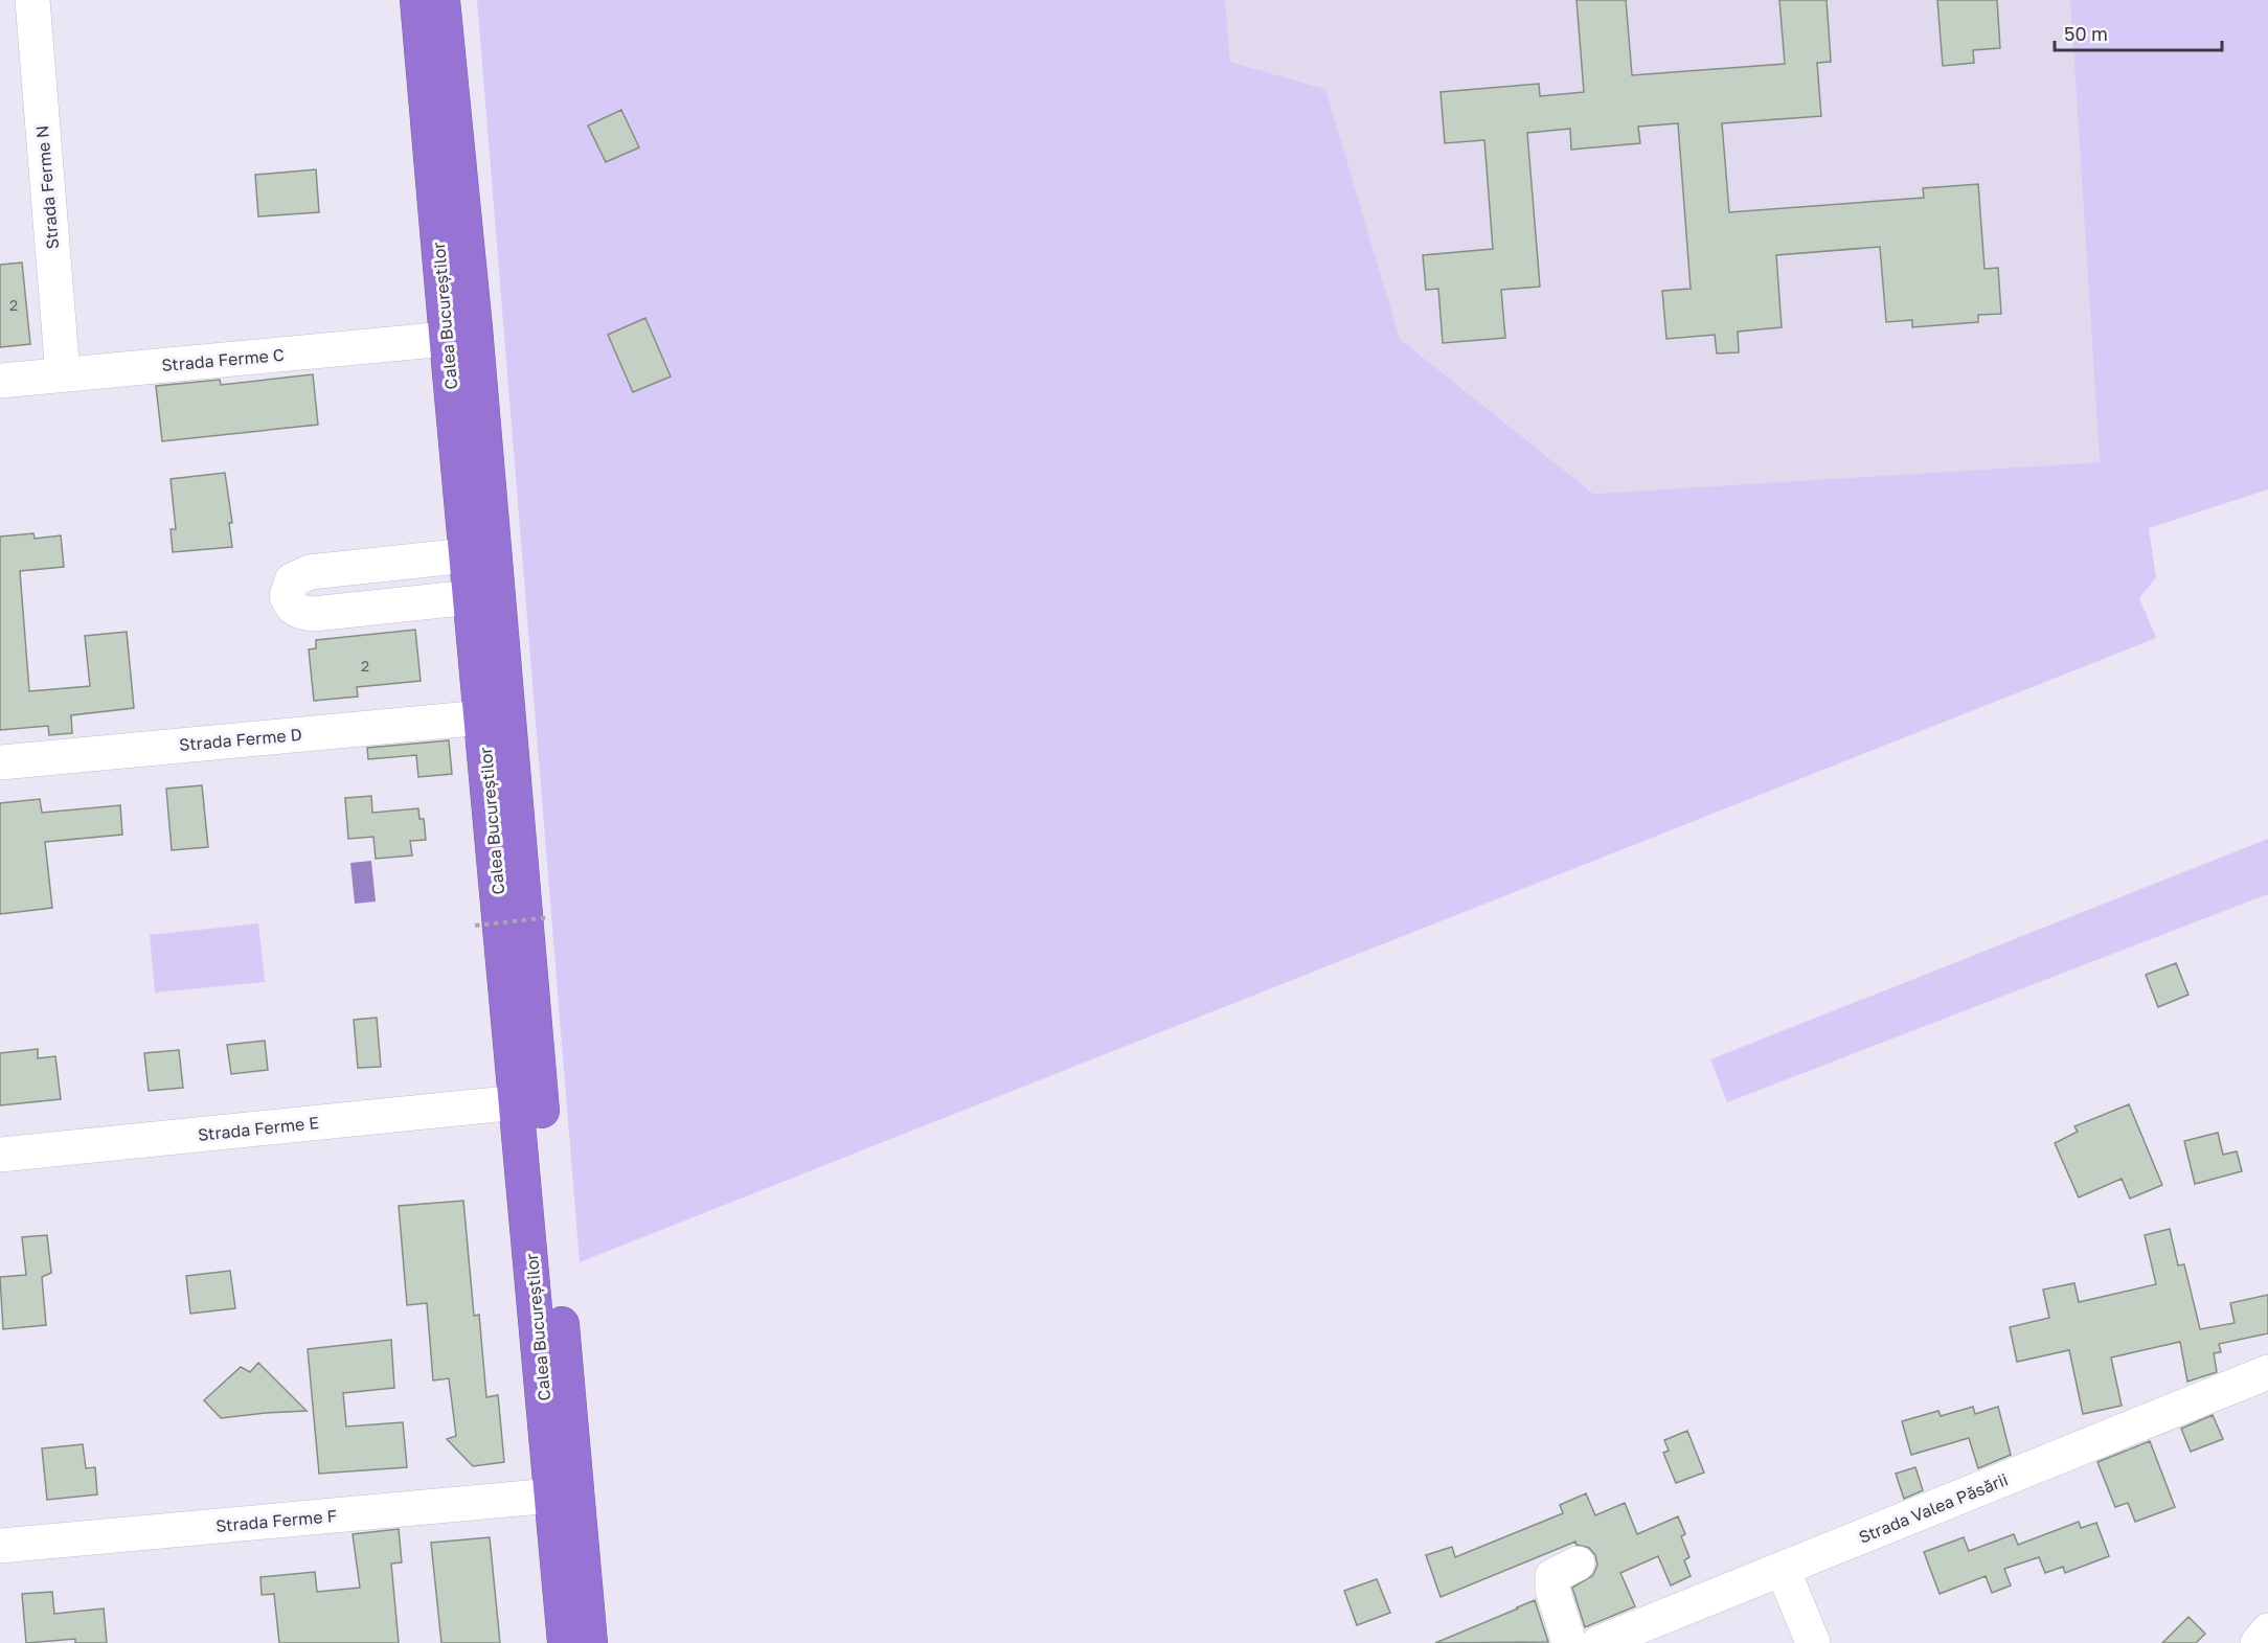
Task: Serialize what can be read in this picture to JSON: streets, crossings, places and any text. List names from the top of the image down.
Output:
{
  "streets": {
    "highway": ["Calea Bucureștilor"],
    "street": [
      "Strada Ferme N",
      "Strada Ferme C",
      "Strada Ferme D",
      "Strada Ferme E",
      "Strada Valea Păsării",
      "Strada Ferme F"
    ]
  },
  "crossings": [
    ["Strada Ferme N", "Strada Ferme C"],
    ["Calea Bucureștilor", "Strada Ferme C"],
    ["Calea Bucureștilor", "Strada Ferme D"],
    ["Calea Bucureștilor", "Strada Ferme E"],
    ["Calea Bucureștilor", "Strada Ferme F"]
  ],
  "house_numbers": ["2", "2"],
  "scale_bar": "50 m"
}
